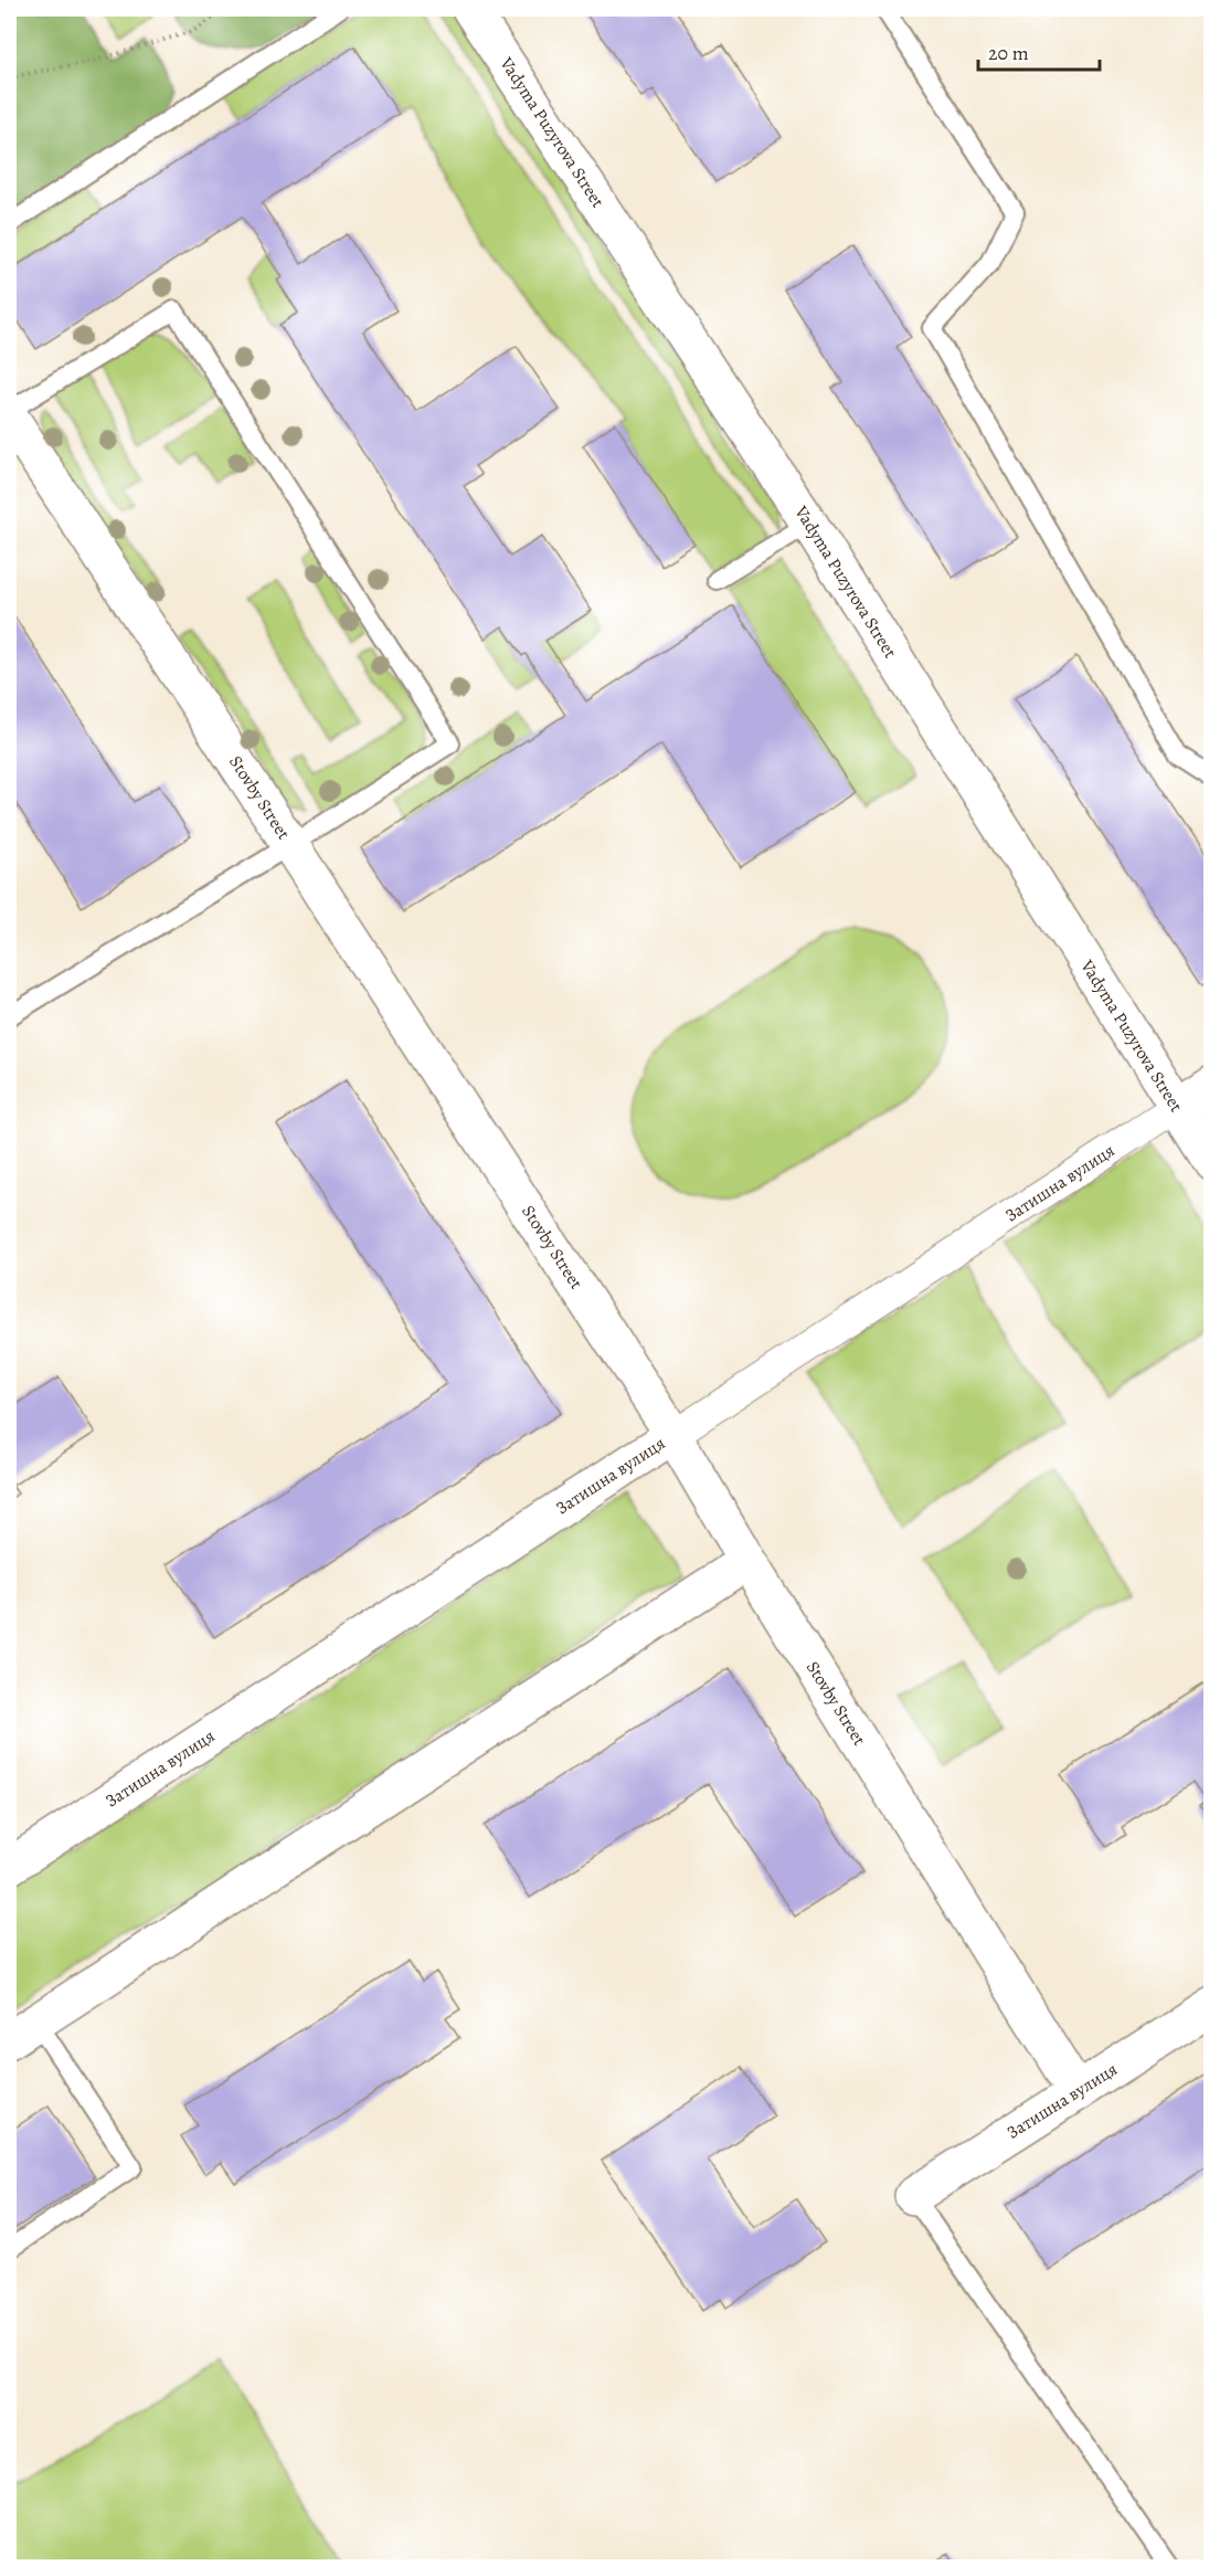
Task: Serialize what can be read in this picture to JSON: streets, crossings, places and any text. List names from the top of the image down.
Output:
{
  "streets": {
    "street": ["Vadyma Puzyrova Street", "Stovby Street", "Затишна вулиця"]
  },
  "crossings": [
    ["Vadyma Puzyrova Street", "Затишна вулиця"],
    ["Stovby Street", "Затишна вулиця"]
  ],
  "scale_bar": "20 m"
}
